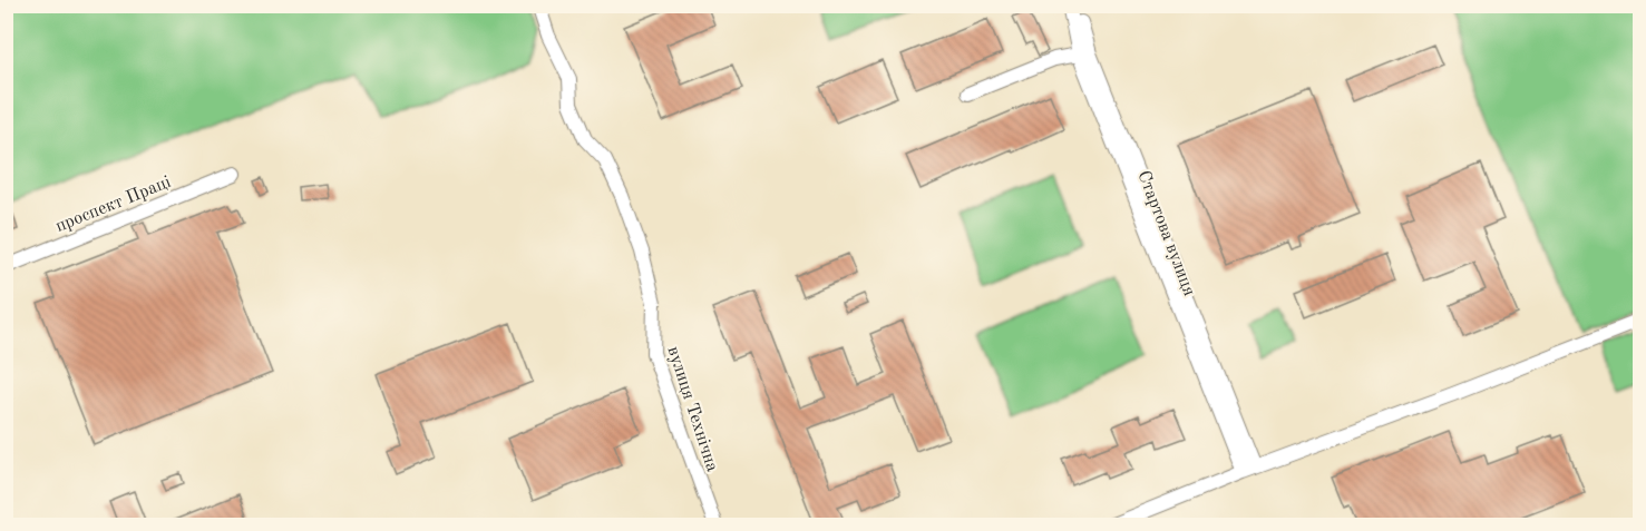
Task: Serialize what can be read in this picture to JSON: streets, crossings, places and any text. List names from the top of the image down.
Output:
{
  "streets": {
    "street": ["проспект Праці", "Стартова вулиця", "вулиця Технічна"]
  }
}
